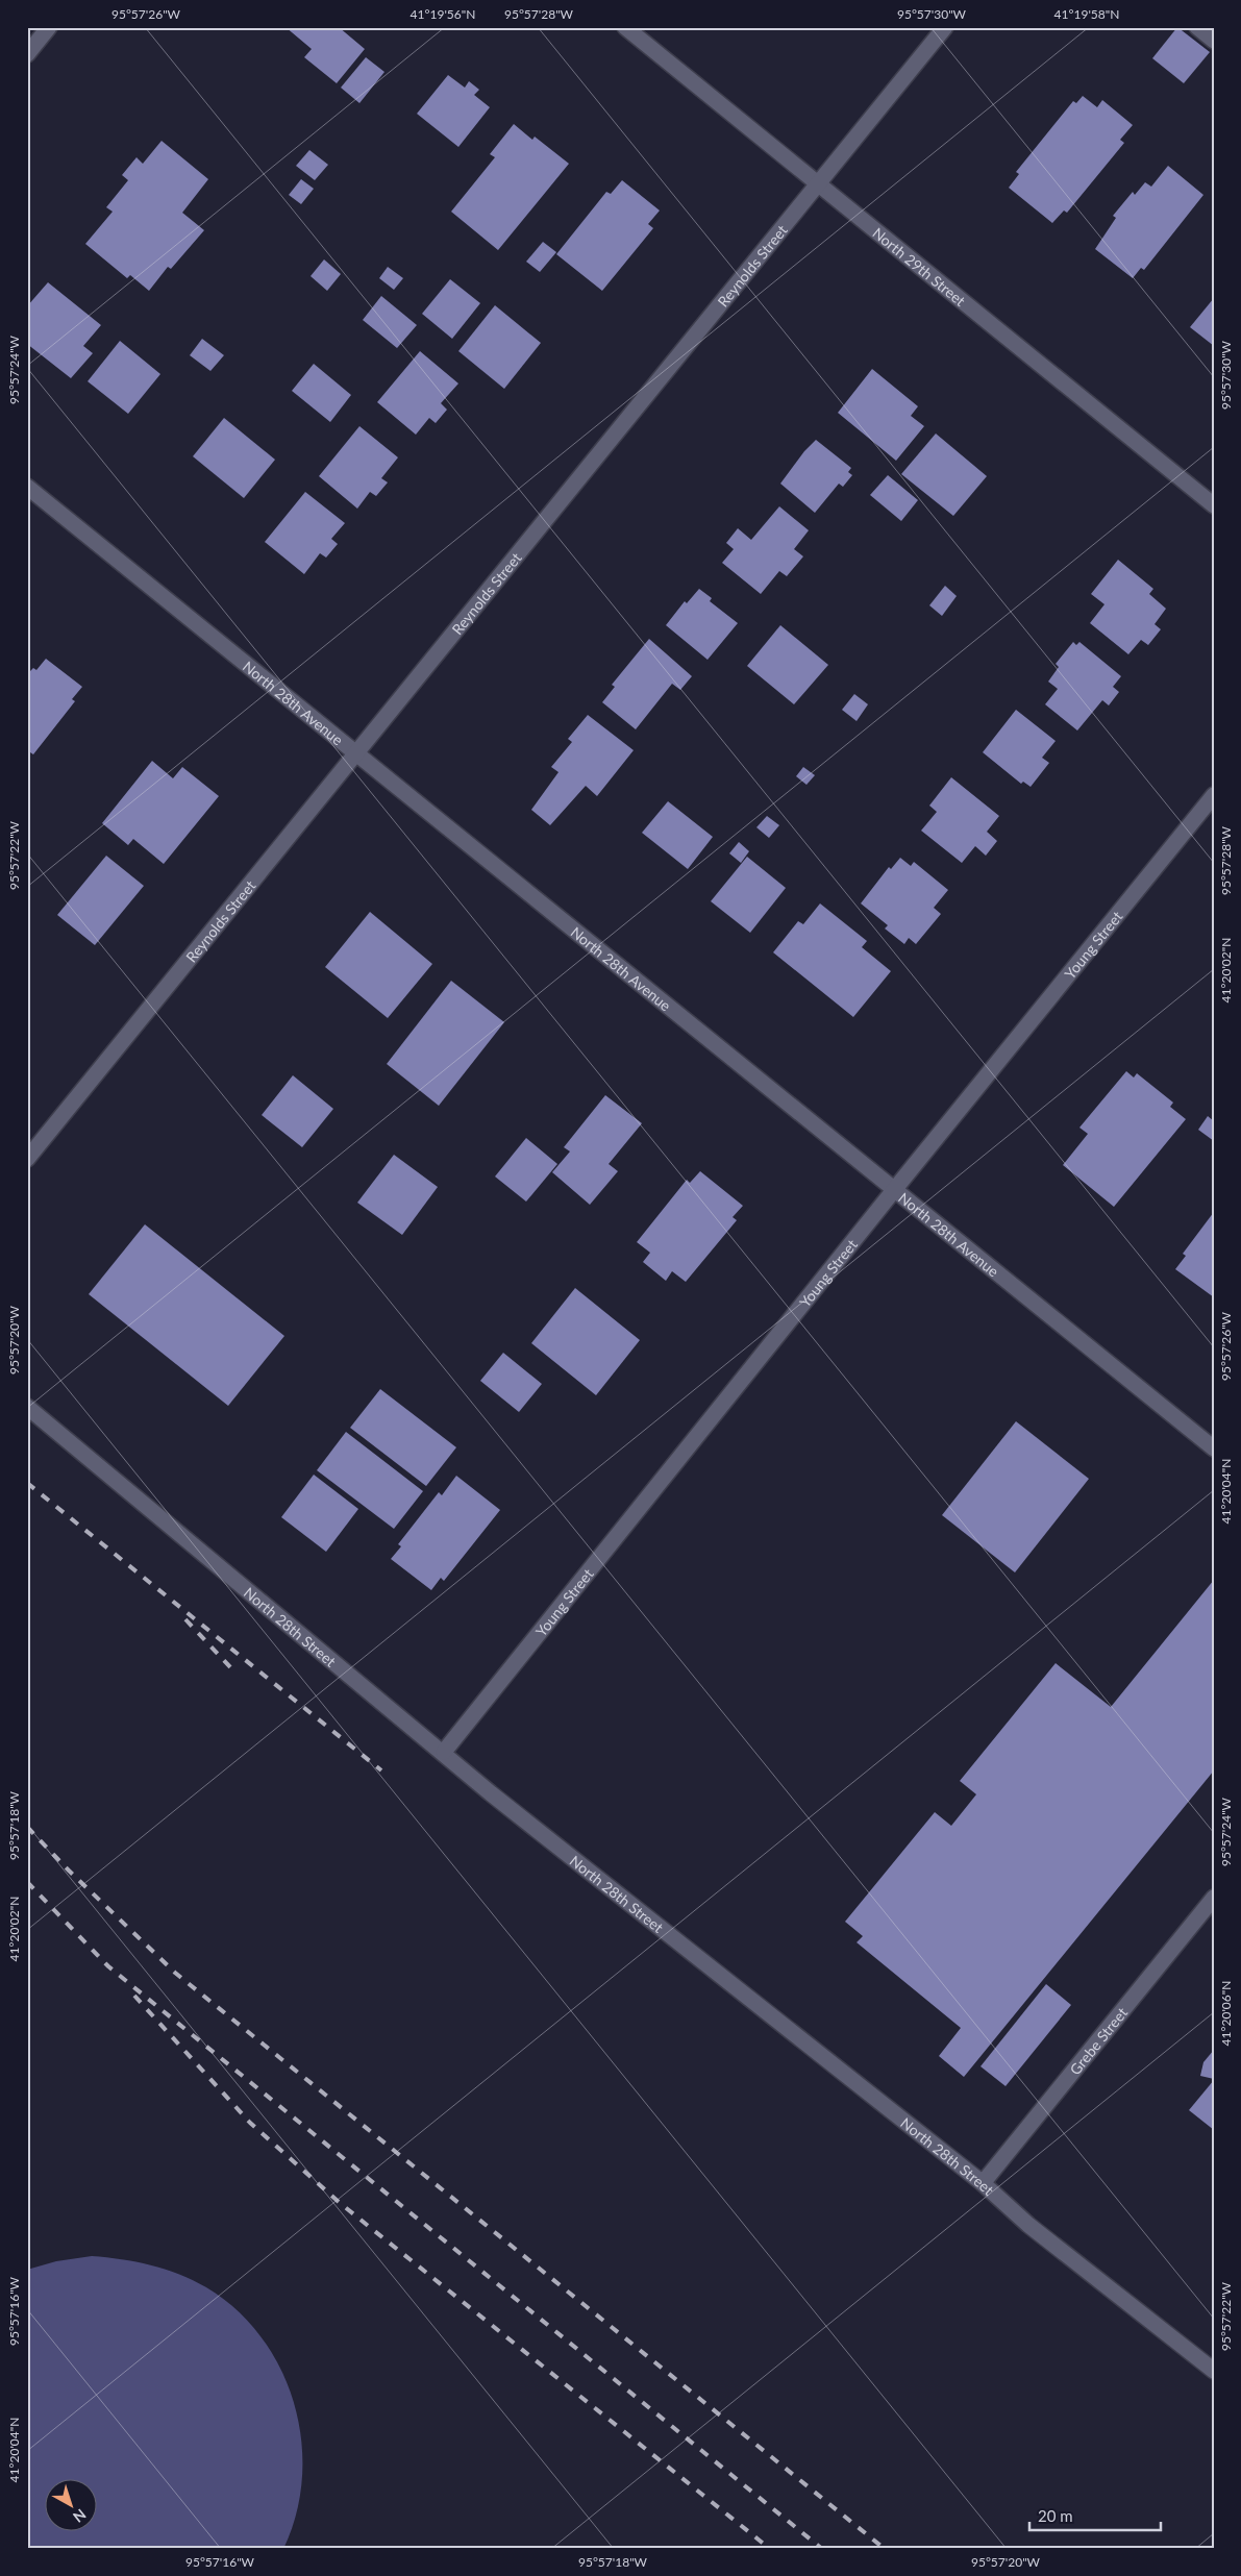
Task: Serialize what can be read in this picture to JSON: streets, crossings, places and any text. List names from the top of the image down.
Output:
{
  "streets": {
    "street": [
      "Reynolds Street",
      "North 29th Street",
      "North 28th Avenue",
      "Young Street",
      "North 28th Street",
      "Grebe Street"
    ]
  },
  "crossings": [
    ["Reynolds Street", "North 29th Street"],
    ["Reynolds Street", "North 28th Avenue"],
    ["North 28th Avenue", "Young Street"],
    ["Young Street", "North 28th Street"],
    ["North 28th Street", "Grebe Street"]
  ],
  "scale_bar": "20 m",
  "north": "bottom right",
  "coordinates": [
    "95°57'26\"W",
    "41°19'56\"N",
    "95°57'28\"W",
    "95°57'30\"W",
    "41°19'58\"N",
    "95°57'24\"W",
    "95°57'22\"W",
    "41°20'02\"N",
    "95°57'20\"W",
    "41°20'04\"N",
    "95°57'18\"W",
    "41°20'06\"N",
    "95°57'16\"W"
  ]
}
